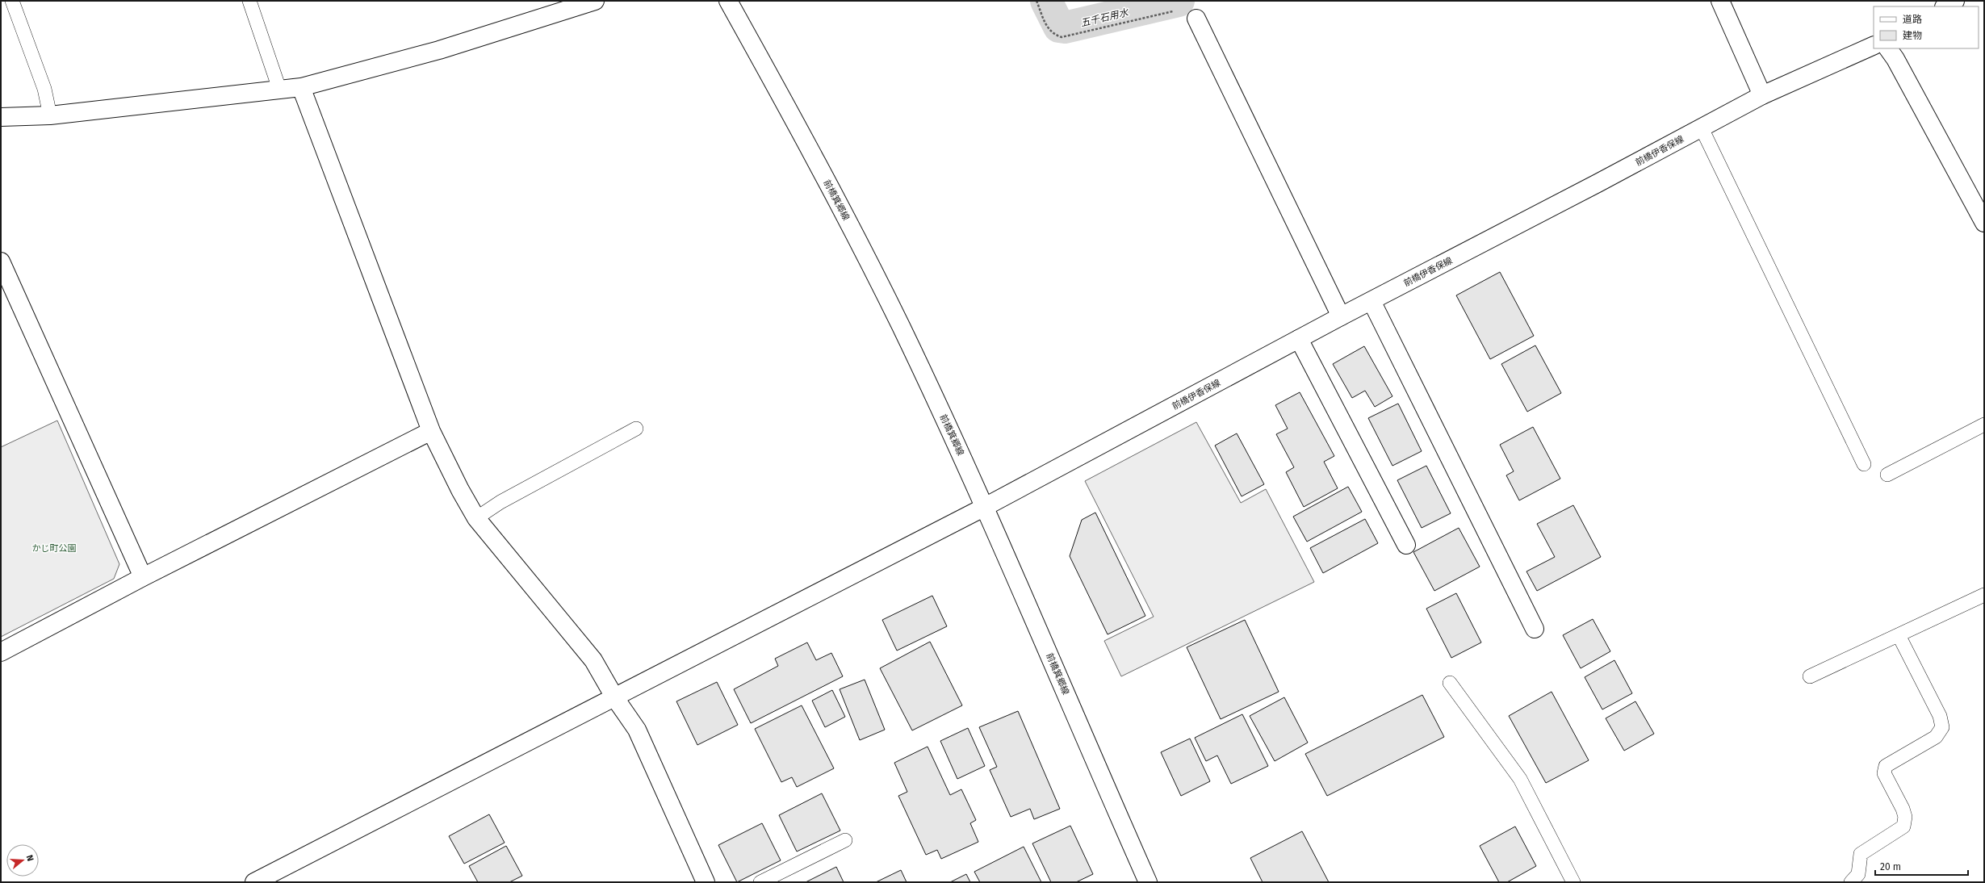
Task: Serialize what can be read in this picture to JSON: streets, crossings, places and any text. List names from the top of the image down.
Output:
{
  "streets": {
    "street": ["前橋伊香保線", "前橋箕郷線"]
  },
  "crossings": [
    ["前橋伊香保線", "前橋箕郷線"]
  ],
  "water": ["五千石用水"],
  "parks": ["かじ町公園"],
  "legend": ["道路", "建物"],
  "scale_bar": "20 m",
  "north": "right"
}
